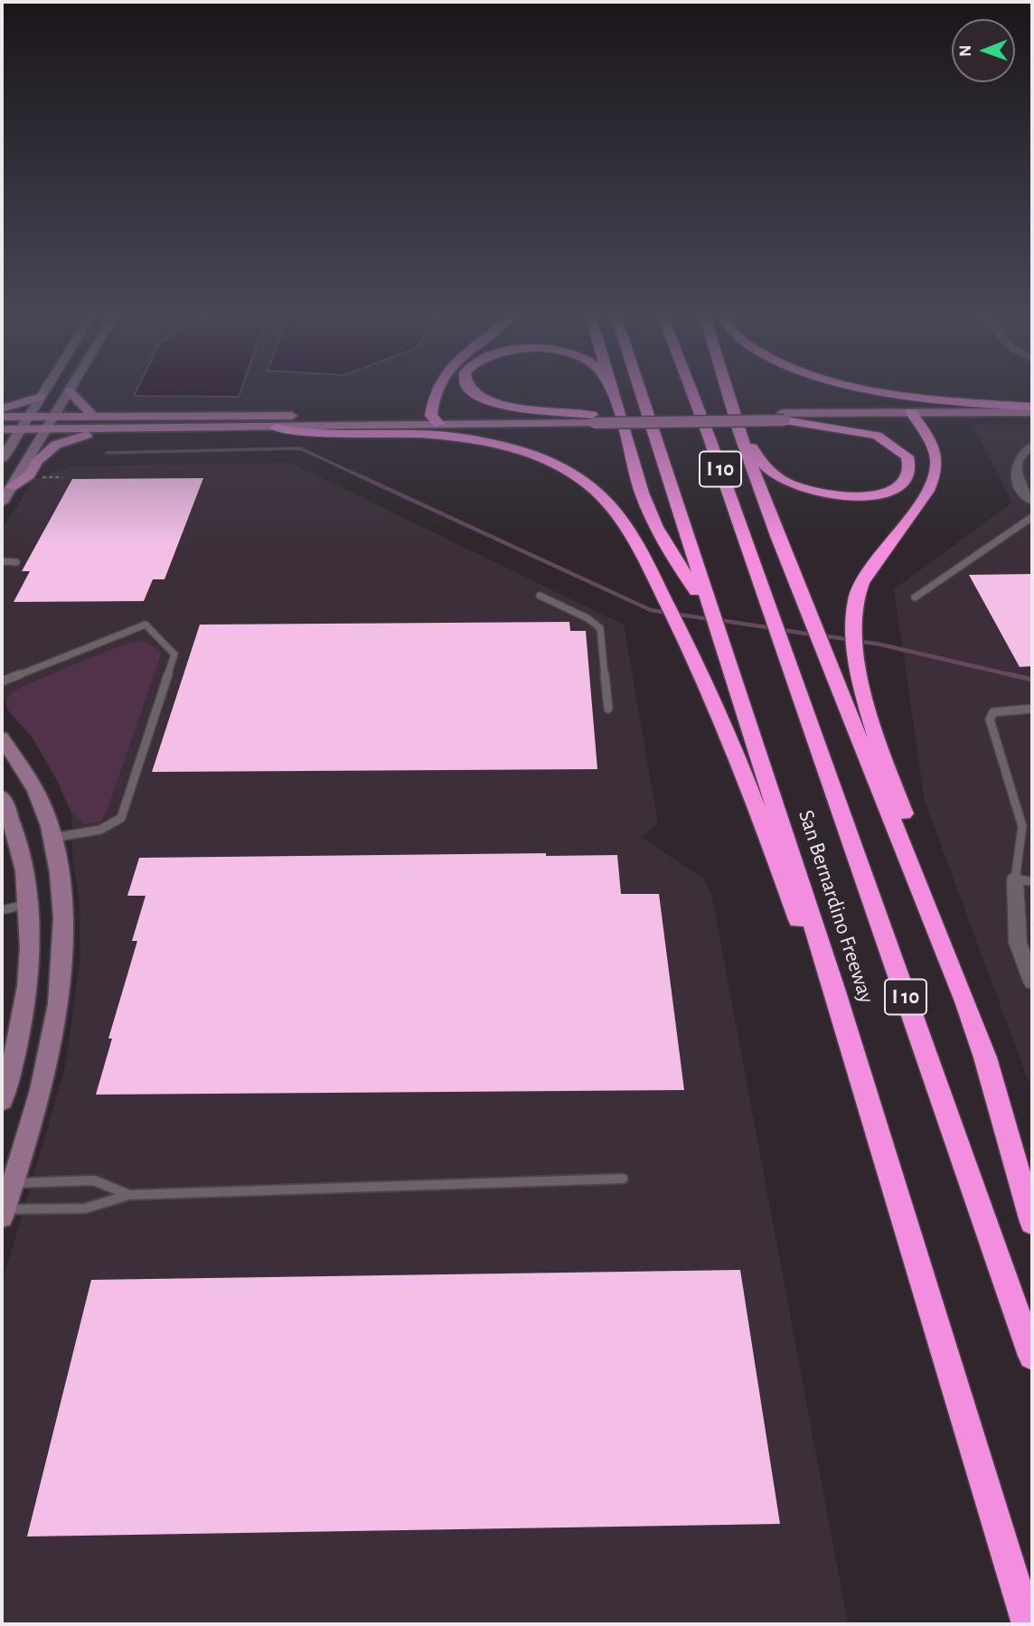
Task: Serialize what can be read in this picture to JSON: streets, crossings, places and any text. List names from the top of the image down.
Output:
{
  "streets": {
    "highway": ["I 10", "San Bernardino Freeway"]
  },
  "north": "left"
}
